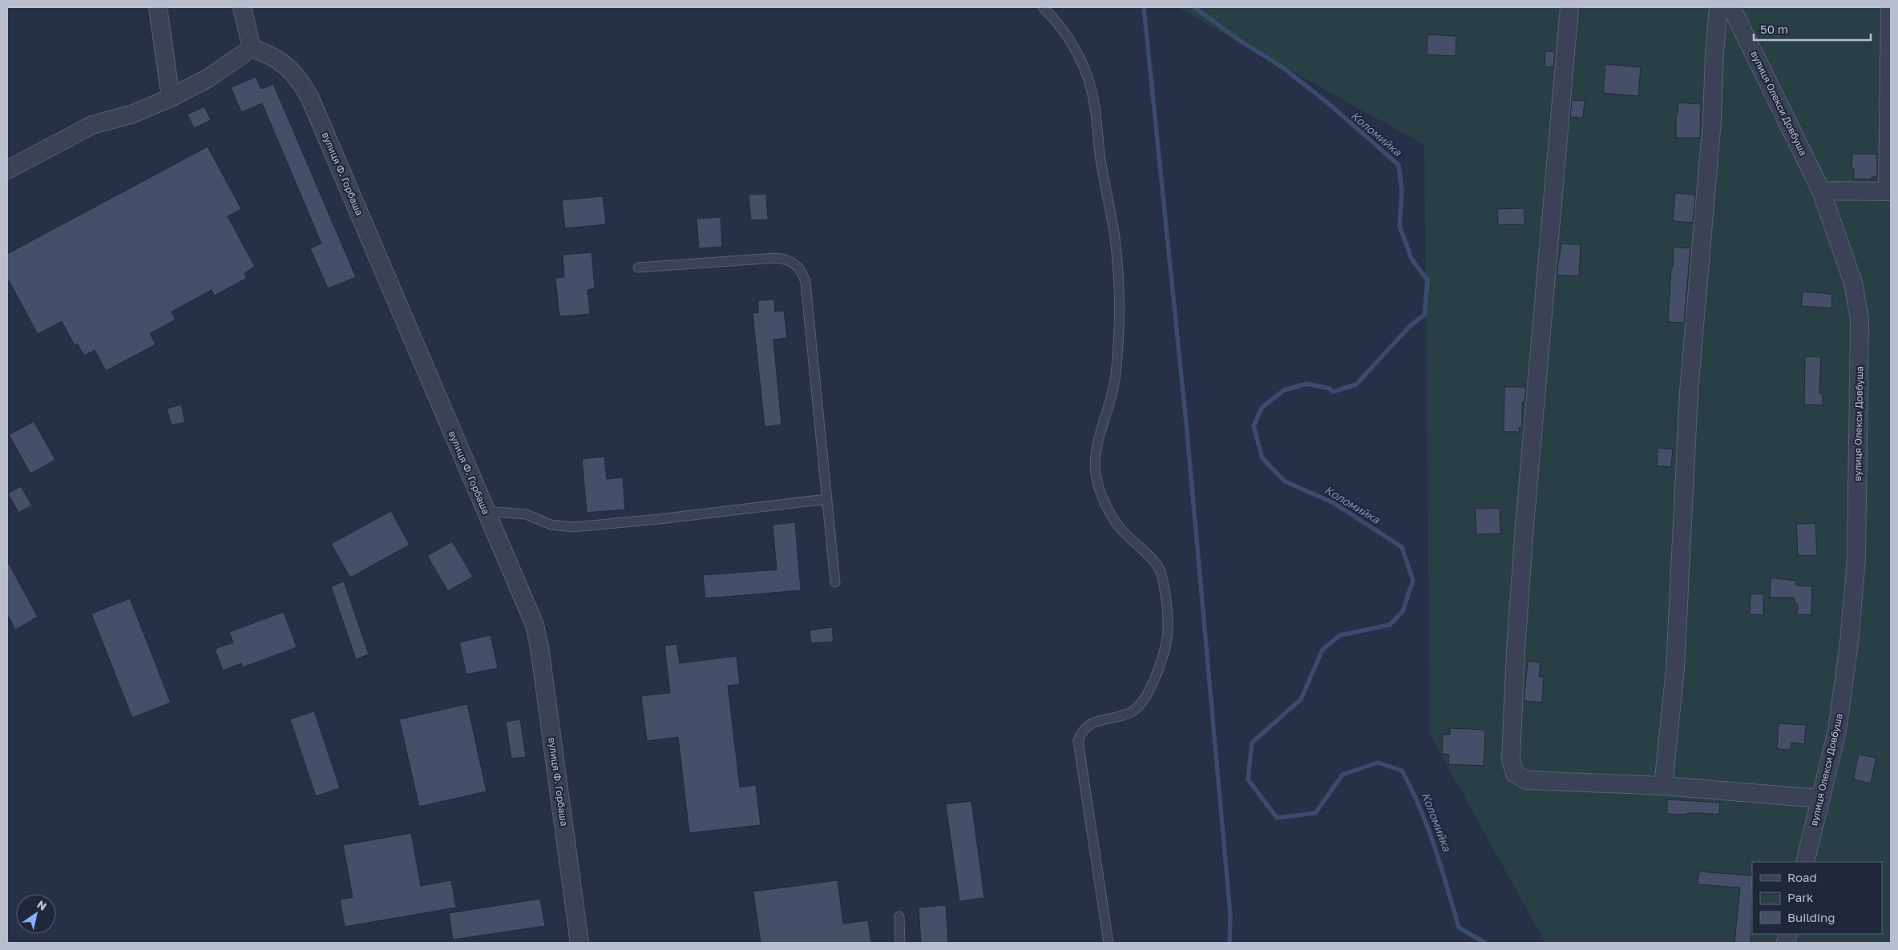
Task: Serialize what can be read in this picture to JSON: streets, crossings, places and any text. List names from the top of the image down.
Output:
{
  "streets": {
    "street": ["вулиця Олекси Довбуша", "вулиця Ф. Горбаша"]
  },
  "water": ["Коломийка"],
  "legend": ["Road", "Park", "Building"],
  "scale_bar": "50 m",
  "north": "top right"
}
